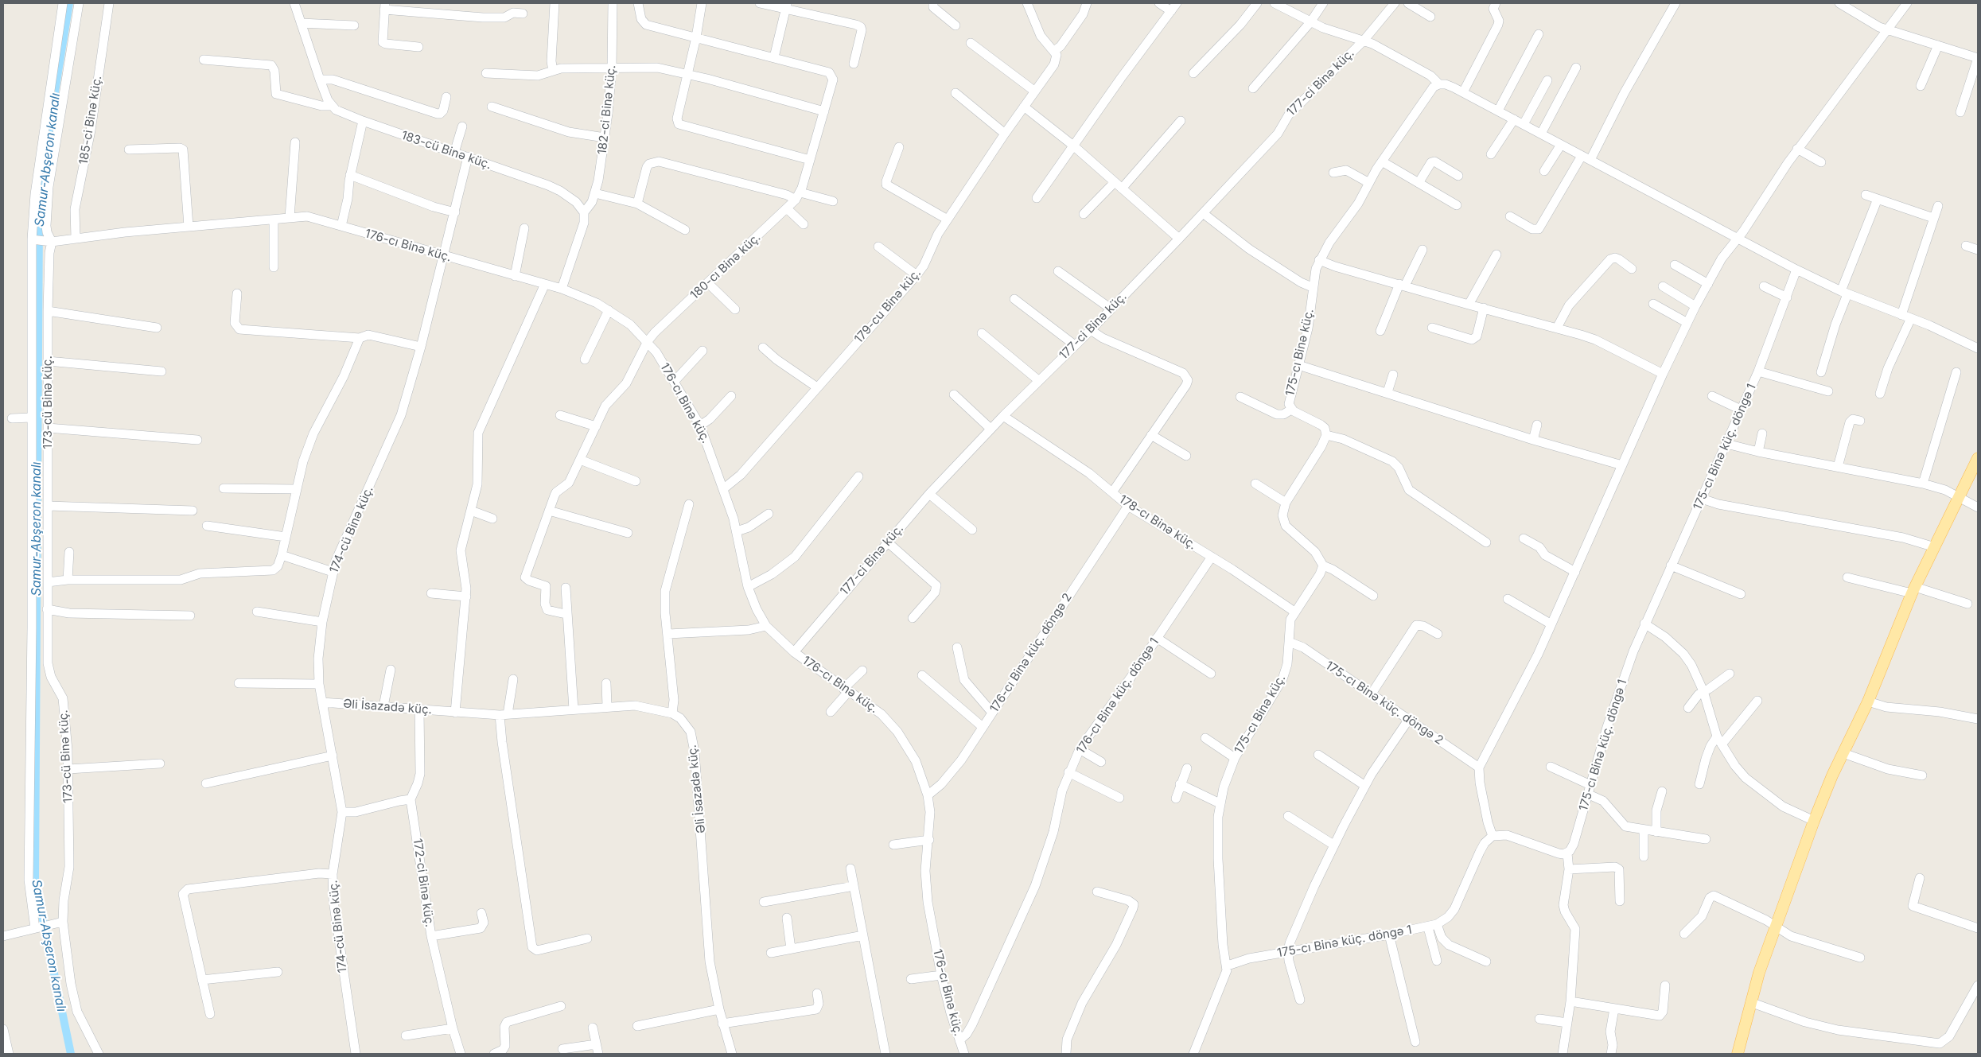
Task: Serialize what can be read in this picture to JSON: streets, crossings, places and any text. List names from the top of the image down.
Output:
{
  "streets": {
    "street": [
      "177-ci Binə küç.",
      "182-ci Binə küç.",
      "185-ci Binə küç.",
      "183-cü Binə küç.",
      "176-cı Binə küç.",
      "180-cı Binə küç.",
      "179-cu Binə küç.",
      "175-cı Binə küç.",
      "173-cü Binə küç.",
      "175-cı Binə küç. döngə 1",
      "178-cı Binə küç.",
      "174-cü Binə küç.",
      "176-cı Binə küç. döngə 2",
      "176-cı Binə küç. döngə 1",
      "175-cı Binə küç. döngə 2",
      "Əli İsazadə küç.",
      "172-ci Binə küç."
    ]
  },
  "crossings": [
    ["177-ci Binə küç.", "176-cı Binə küç."],
    ["177-ci Binə küç.", "178-cı Binə küç."],
    ["182-ci Binə küç.", "183-cü Binə küç."],
    ["185-ci Binə küç.", "176-cı Binə küç."],
    ["183-cü Binə küç.", "174-cü Binə küç."],
    ["176-cı Binə küç.", "180-cı Binə küç."],
    ["176-cı Binə küç.", "179-cu Binə küç."],
    ["176-cı Binə küç.", "173-cü Binə küç."],
    ["176-cı Binə küç.", "174-cü Binə küç."],
    ["176-cı Binə küç.", "176-cı Binə küç. döngə 2"],
    ["176-cı Binə küç.", "176-cı Binə küç. döngə 1"],
    ["175-cı Binə küç.", "175-cı Binə küç. döngə 1"],
    ["175-cı Binə küç.", "178-cı Binə küç."],
    ["175-cı Binə küç.", "175-cı Binə küç. döngə 2"],
    ["178-cı Binə küç.", "176-cı Binə küç. döngə 2"],
    ["178-cı Binə küç.", "176-cı Binə küç. döngə 1"],
    ["174-cü Binə küç.", "Əli İsazadə küç."]
  ],
  "water": ["Samur-Abşeron kanalı"]
}
